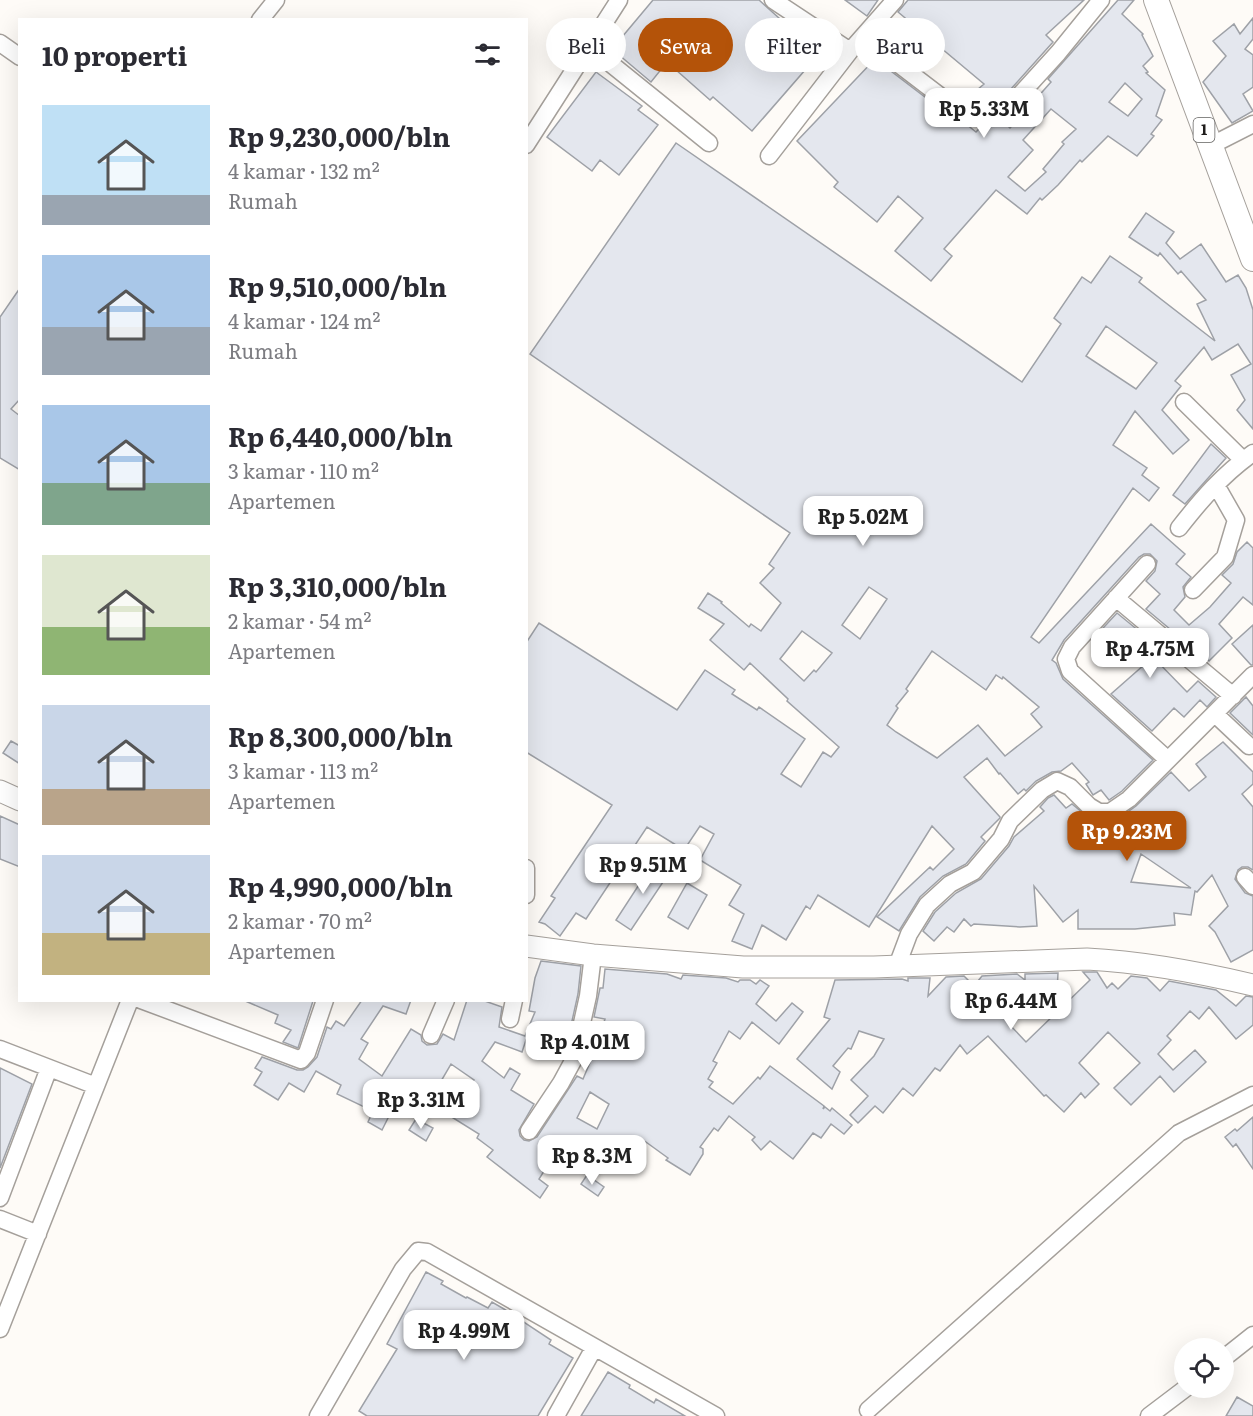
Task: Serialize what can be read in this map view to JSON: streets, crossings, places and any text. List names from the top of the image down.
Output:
{
  "streets": {
    "highway": ["1"]
  },
  "page": {
    "chip": [
      "Beli",
      "Sewa",
      "Filter",
      "Baru"
    ],
    "heading": "10 properti",
    "price": [
      "Rp 5.33M",
      "Rp 5.02M",
      "Rp 4.75M",
      "Rp 9.23M",
      "Rp 9.51M",
      "Rp 6.44M",
      "Rp 4.01M",
      "Rp 3.31M",
      "Rp 8.3M",
      "Rp 4.99M"
    ],
    "list": [
      {
        "name": "Rp 9,230,000/bln",
        "note": "4 kamar · 132 m² · Rumah"
      },
      {
        "name": "Rp 9,510,000/bln",
        "note": "4 kamar · 124 m² · Rumah"
      },
      {
        "name": "Rp 6,440,000/bln",
        "note": "3 kamar · 110 m² · Apartemen"
      },
      {
        "name": "Rp 3,310,000/bln",
        "note": "2 kamar · 54 m² · Apartemen"
      },
      {
        "name": "Rp 8,300,000/bln",
        "note": "3 kamar · 113 m² · Apartemen"
      },
      {
        "name": "Rp 4,990,000/bln",
        "note": "2 kamar · 70 m² · Apartemen"
      }
    ]
  }
}
